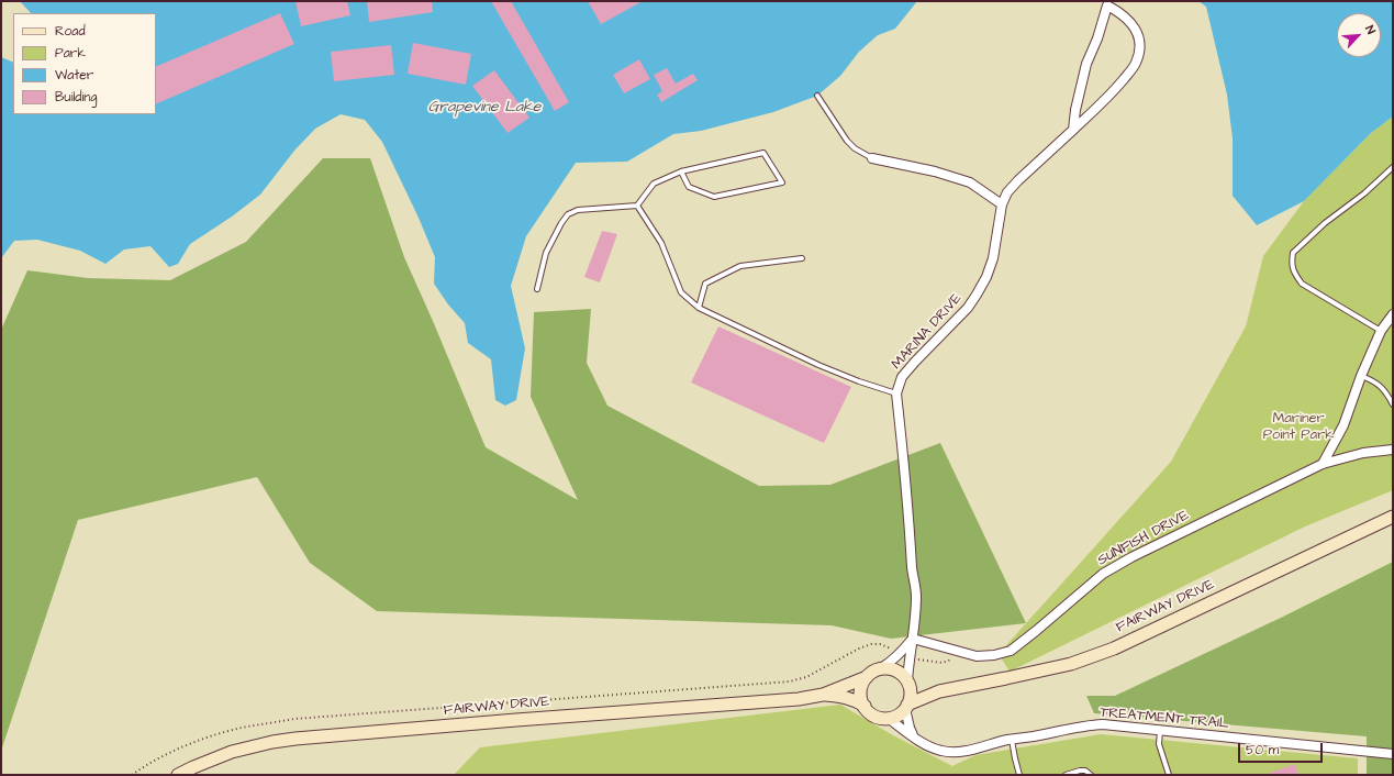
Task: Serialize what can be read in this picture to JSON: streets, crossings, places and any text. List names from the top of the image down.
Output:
{
  "streets": {
    "street": [
      "MARINA DRIVE",
      "SUNFISH DRIVE",
      "FAIRWAY DRIVE",
      "TREATMENT TRAIL"
    ]
  },
  "crossings": [
    ["MARINA DRIVE", "SUNFISH DRIVE"],
    ["MARINA DRIVE", "FAIRWAY DRIVE"],
    ["MARINA DRIVE", "TREATMENT TRAIL"],
    ["FAIRWAY DRIVE", "TREATMENT TRAIL"]
  ],
  "water": ["Grapevine Lake"],
  "parks": ["Mariner Point Park"],
  "legend": [
    "Road",
    "Park",
    "Water",
    "Building"
  ],
  "scale_bar": "50 m",
  "north": "top right"
}
